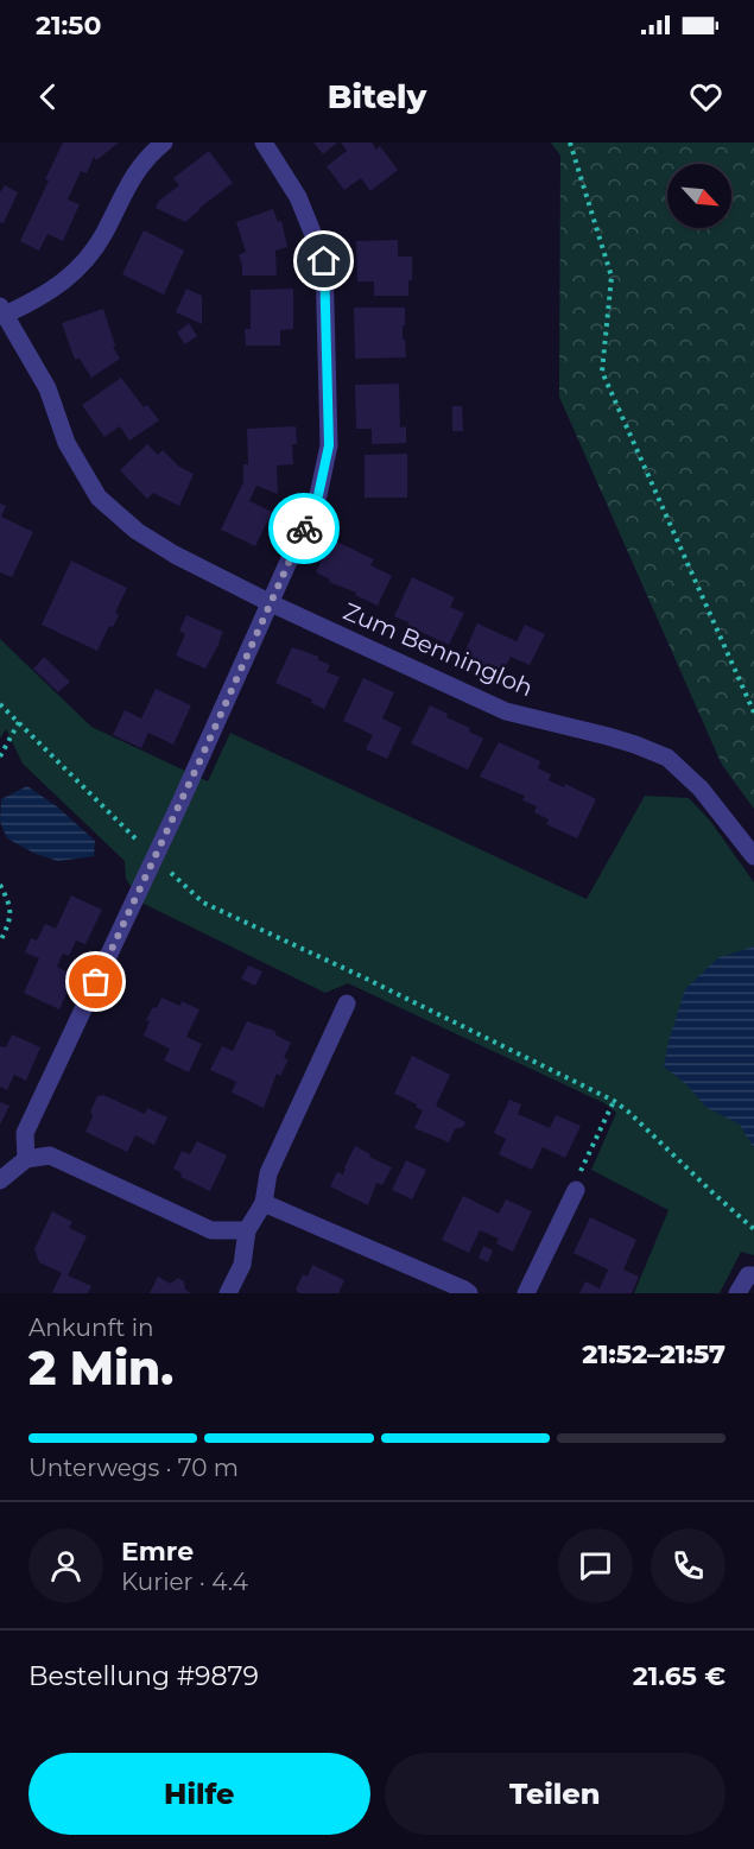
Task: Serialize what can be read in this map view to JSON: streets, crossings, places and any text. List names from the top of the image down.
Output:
{
  "streets": {
    "street": ["Zum Benningloh"]
  },
  "north": "bottom right",
  "page": {
    "status": "21:50",
    "header": "Bitely",
    "heading": ["2 Min.", "Ankunft in", "21:52–21:57"],
    "panel": [
      "Emre",
      "Kurier · 4.4",
      "Bestellung #9879",
      "21.65 €"
    ],
    "bar": "Unterwegs · 70 m",
    "buttons": ["Hilfe", "Teilen"]
  }
}
